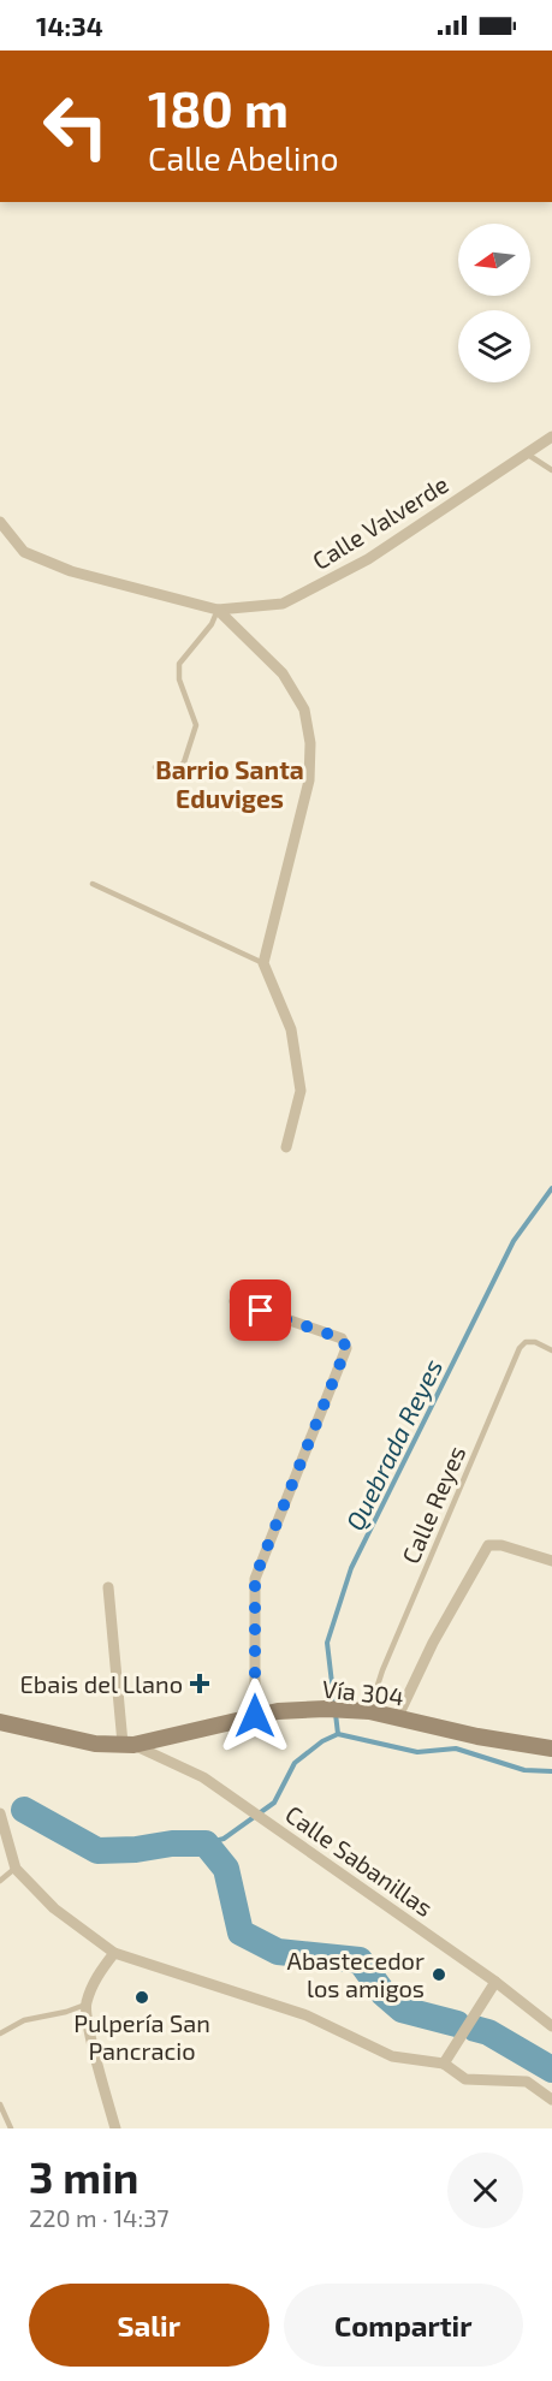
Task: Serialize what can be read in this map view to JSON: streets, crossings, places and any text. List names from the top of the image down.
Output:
{
  "streets": {
    "street": ["Calle Valverde", "Vía 304", "Calle Sabanillas"],
    "lane": ["Calle Reyes"]
  },
  "crossings": [
    ["Calle Reyes", "Vía 304"],
    ["Vía 304", "Calle Sabanillas"]
  ],
  "districts": ["Barrio Santa Eduviges"],
  "water": ["Quebrada Reyes"],
  "places": {
    "health": ["Ebais del Llano"],
    "other": ["Abastecedor los amigos", "Pulpería San Pancracio"]
  },
  "north": "left",
  "page": {
    "status": "14:34",
    "turn": ["180 m", "Calle Abelino"],
    "heading": ["3 min", "220 m · 14:37"],
    "buttons": ["Salir", "Compartir"]
  }
}
